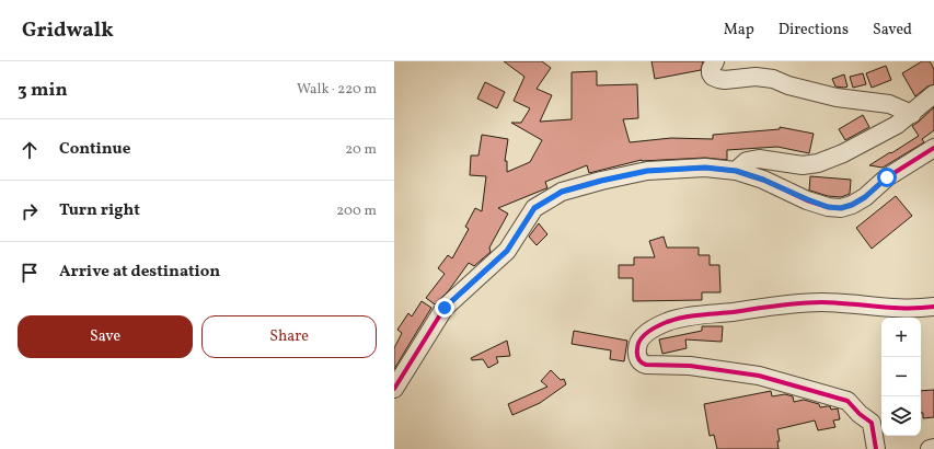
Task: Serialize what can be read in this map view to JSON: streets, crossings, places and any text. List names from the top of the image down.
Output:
{
  "page": {
    "header": "Gridwalk",
    "nav": ["Map", "Directions", "Saved"],
    "heading": ["3 min", "Walk · 220 m"],
    "list": [
      ["Continue", "20 m"],
      ["Turn right", "200 m"],
      "Arrive at destination"
    ],
    "buttons": ["Save", "Share"],
    "map_buttons": ["+", "−"]
  }
}
